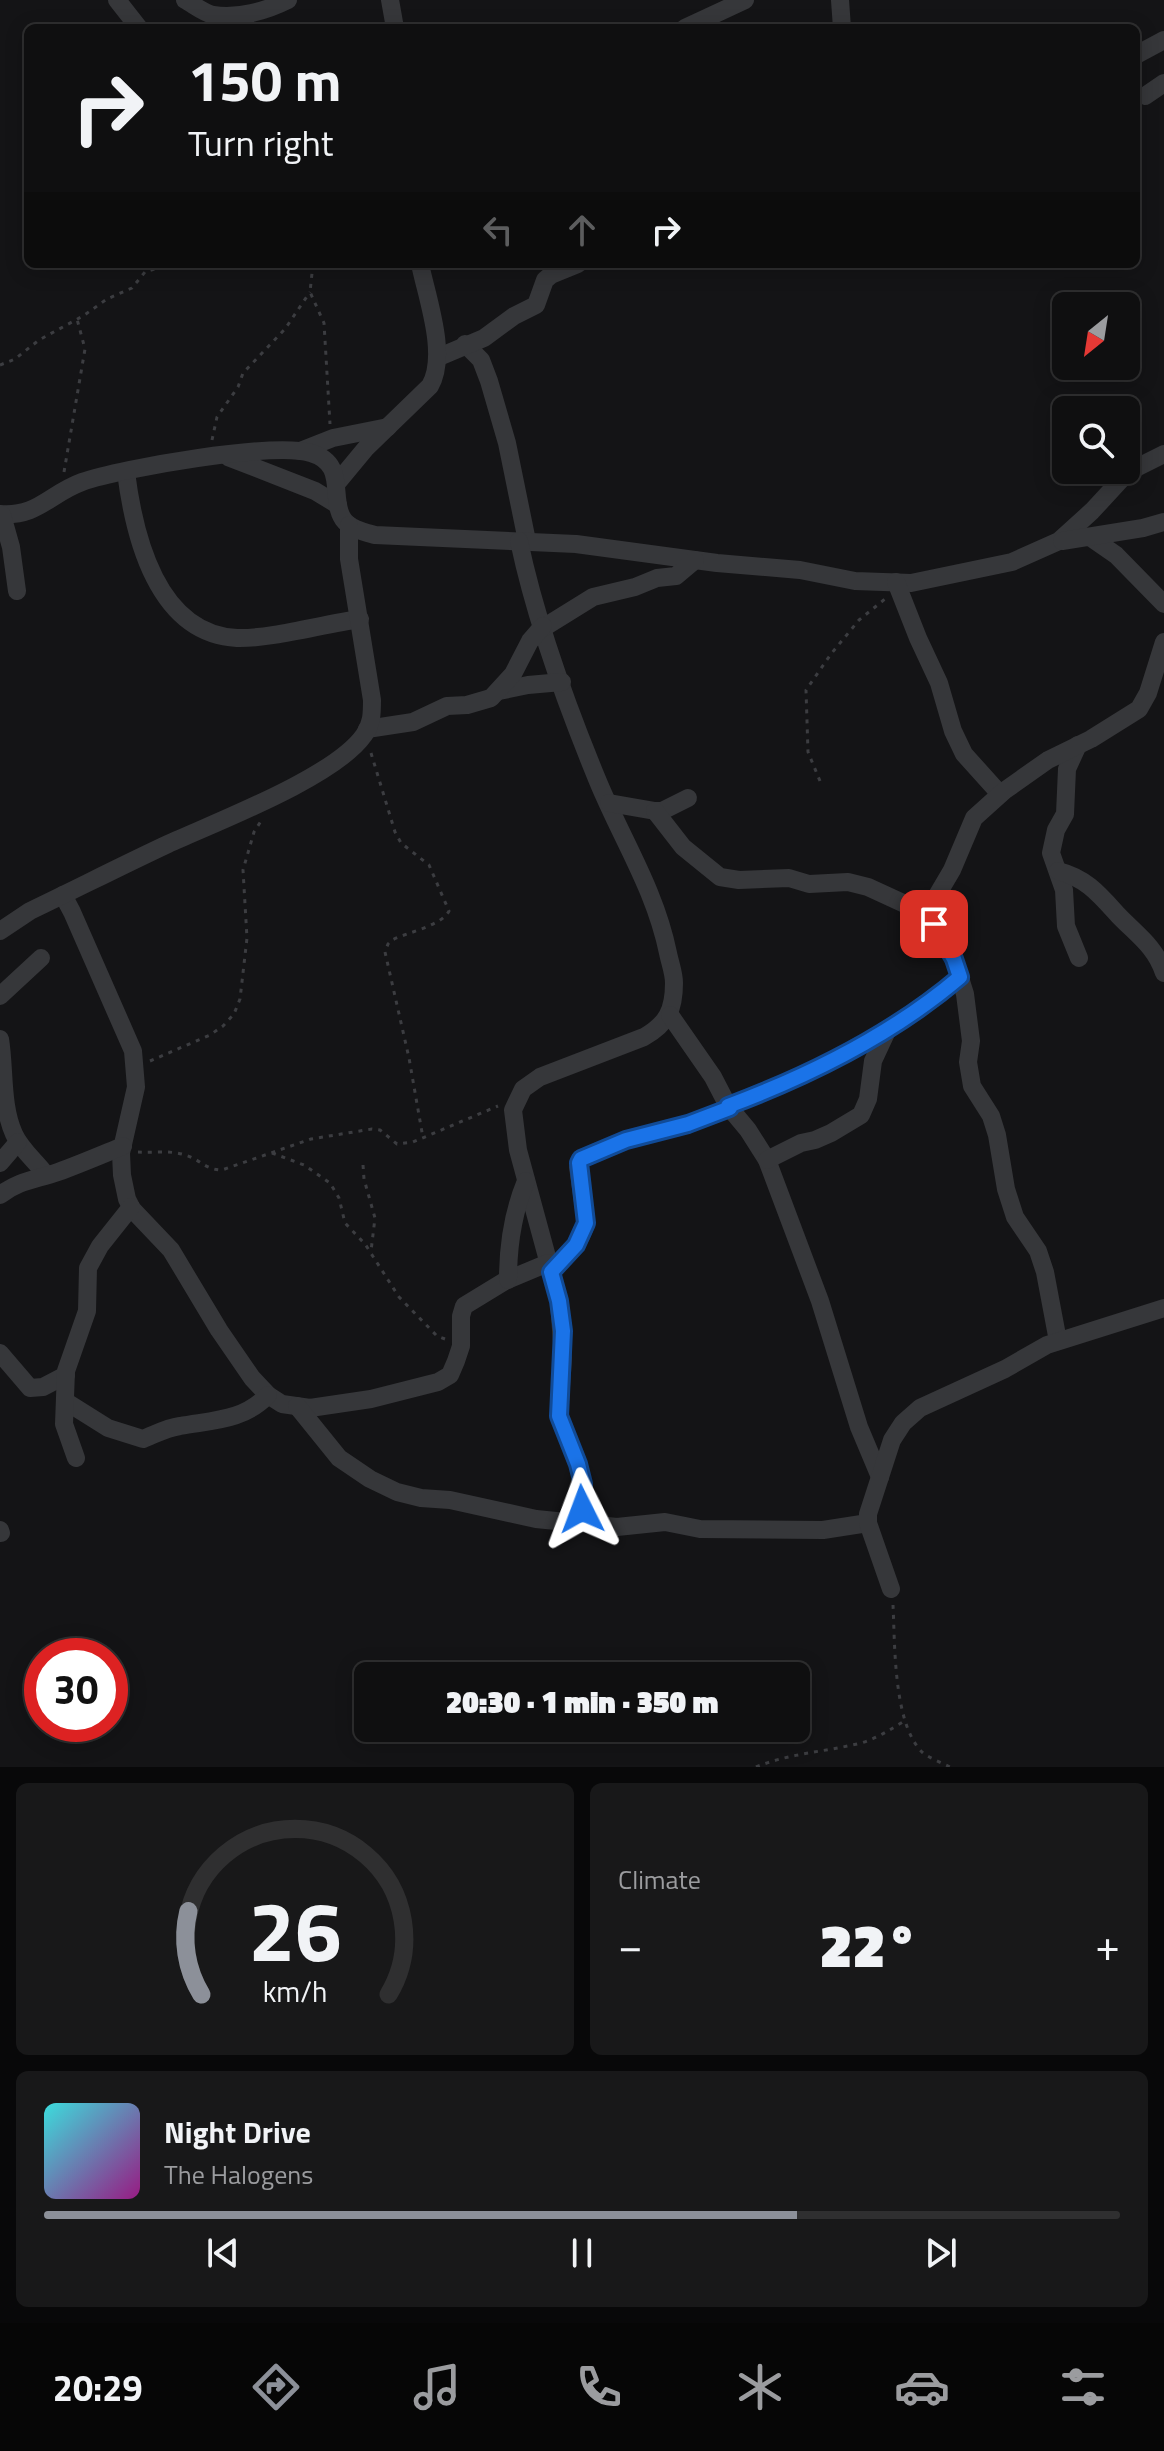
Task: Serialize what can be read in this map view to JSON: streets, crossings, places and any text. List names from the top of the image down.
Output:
{
  "north": "bottom left",
  "page": {
    "turn": ["150 m", "Turn right"],
    "limit": "30",
    "trip": "20:30 · 1 min · 350 m",
    "tile": "Climate",
    "heat": ["−", "22°", "+"],
    "song": ["Night Drive", "The Halogens"],
    "tabs": "20:29",
    "gauge": ["26", "km/h"]
  }
}
